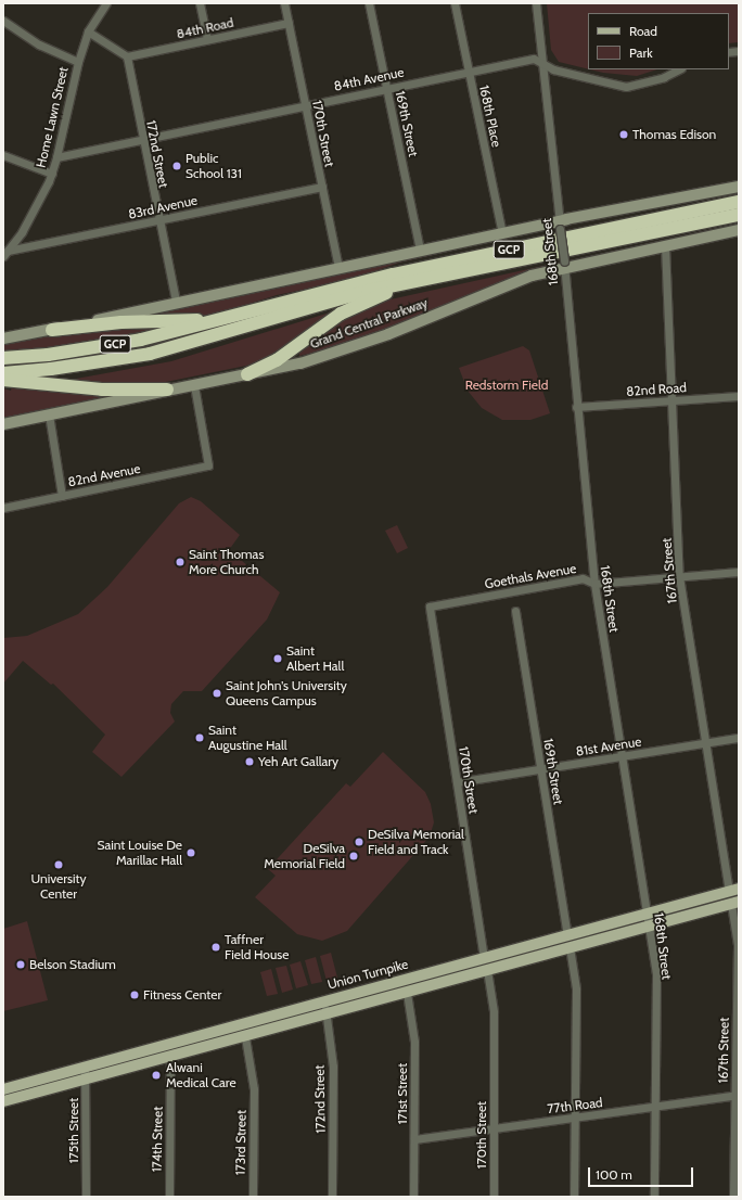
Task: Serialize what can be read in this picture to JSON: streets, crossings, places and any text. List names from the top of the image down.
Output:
{
  "streets": {
    "highway": ["GCP", "Grand Central Parkway"],
    "main road": ["Union Turnpike"],
    "street": [
      "84th Road",
      "84th Avenue",
      "168th Place",
      "Home Lawn Street",
      "169th Street",
      "170th Street",
      "172nd Street",
      "83rd Avenue",
      "168th Street",
      "82nd Road",
      "82nd Avenue",
      "167th Street",
      "Goethals Avenue",
      "81st Avenue",
      "171st Street",
      "77th Road",
      "175th Street",
      "174th Street",
      "173rd Street"
    ]
  },
  "crossings": [
    ["84th Road", "170th Street"],
    ["84th Road", "172nd Street"],
    ["84th Avenue", "168th Place"],
    ["84th Avenue", "Home Lawn Street"],
    ["84th Avenue", "169th Street"],
    ["84th Avenue", "170th Street"],
    ["84th Avenue", "172nd Street"],
    ["84th Avenue", "168th Street"],
    ["Home Lawn Street", "83rd Avenue"],
    ["169th Street", "81st Avenue"],
    ["169th Street", "Union Turnpike"],
    ["170th Street", "83rd Avenue"],
    ["170th Street", "Goethals Avenue"],
    ["170th Street", "81st Avenue"],
    ["170th Street", "Union Turnpike"],
    ["170th Street", "77th Road"],
    ["172nd Street", "83rd Avenue"],
    ["172nd Street", "Union Turnpike"],
    ["168th Street", "Grand Central Parkway"],
    ["168th Street", "82nd Road"],
    ["168th Street", "Goethals Avenue"],
    ["168th Street", "81st Avenue"],
    ["168th Street", "Union Turnpike"],
    ["168th Street", "77th Road"],
    ["Grand Central Parkway", "82nd Avenue"],
    ["Grand Central Parkway", "167th Street"],
    ["82nd Road", "167th Street"],
    ["167th Street", "Goethals Avenue"],
    ["167th Street", "81st Avenue"],
    ["167th Street", "Union Turnpike"],
    ["167th Street", "77th Road"],
    ["Union Turnpike", "171st Street"],
    ["Union Turnpike", "175th Street"],
    ["Union Turnpike", "174th Street"],
    ["Union Turnpike", "173rd Street"],
    ["171st Street", "77th Road"]
  ],
  "parks": ["Redstorm Field"],
  "places": [
    "Thomas Edison",
    "Public School 131",
    "Saint Thomas More Church",
    "Saint Albert Hall",
    "Saint John's University Queens Campus",
    "Saint Augustine Hall",
    "Yeh Art Gallary",
    "DeSilva Memorial Field and Track",
    "Saint Louise De Marillac Hall",
    "DeSilva Memorial Field",
    "University Center",
    "Taffner Field House",
    "Belson Stadium",
    "Fitness Center",
    "Alwani Medical Care"
  ],
  "legend": ["Road", "Park"],
  "scale_bar": "100 m"
}
